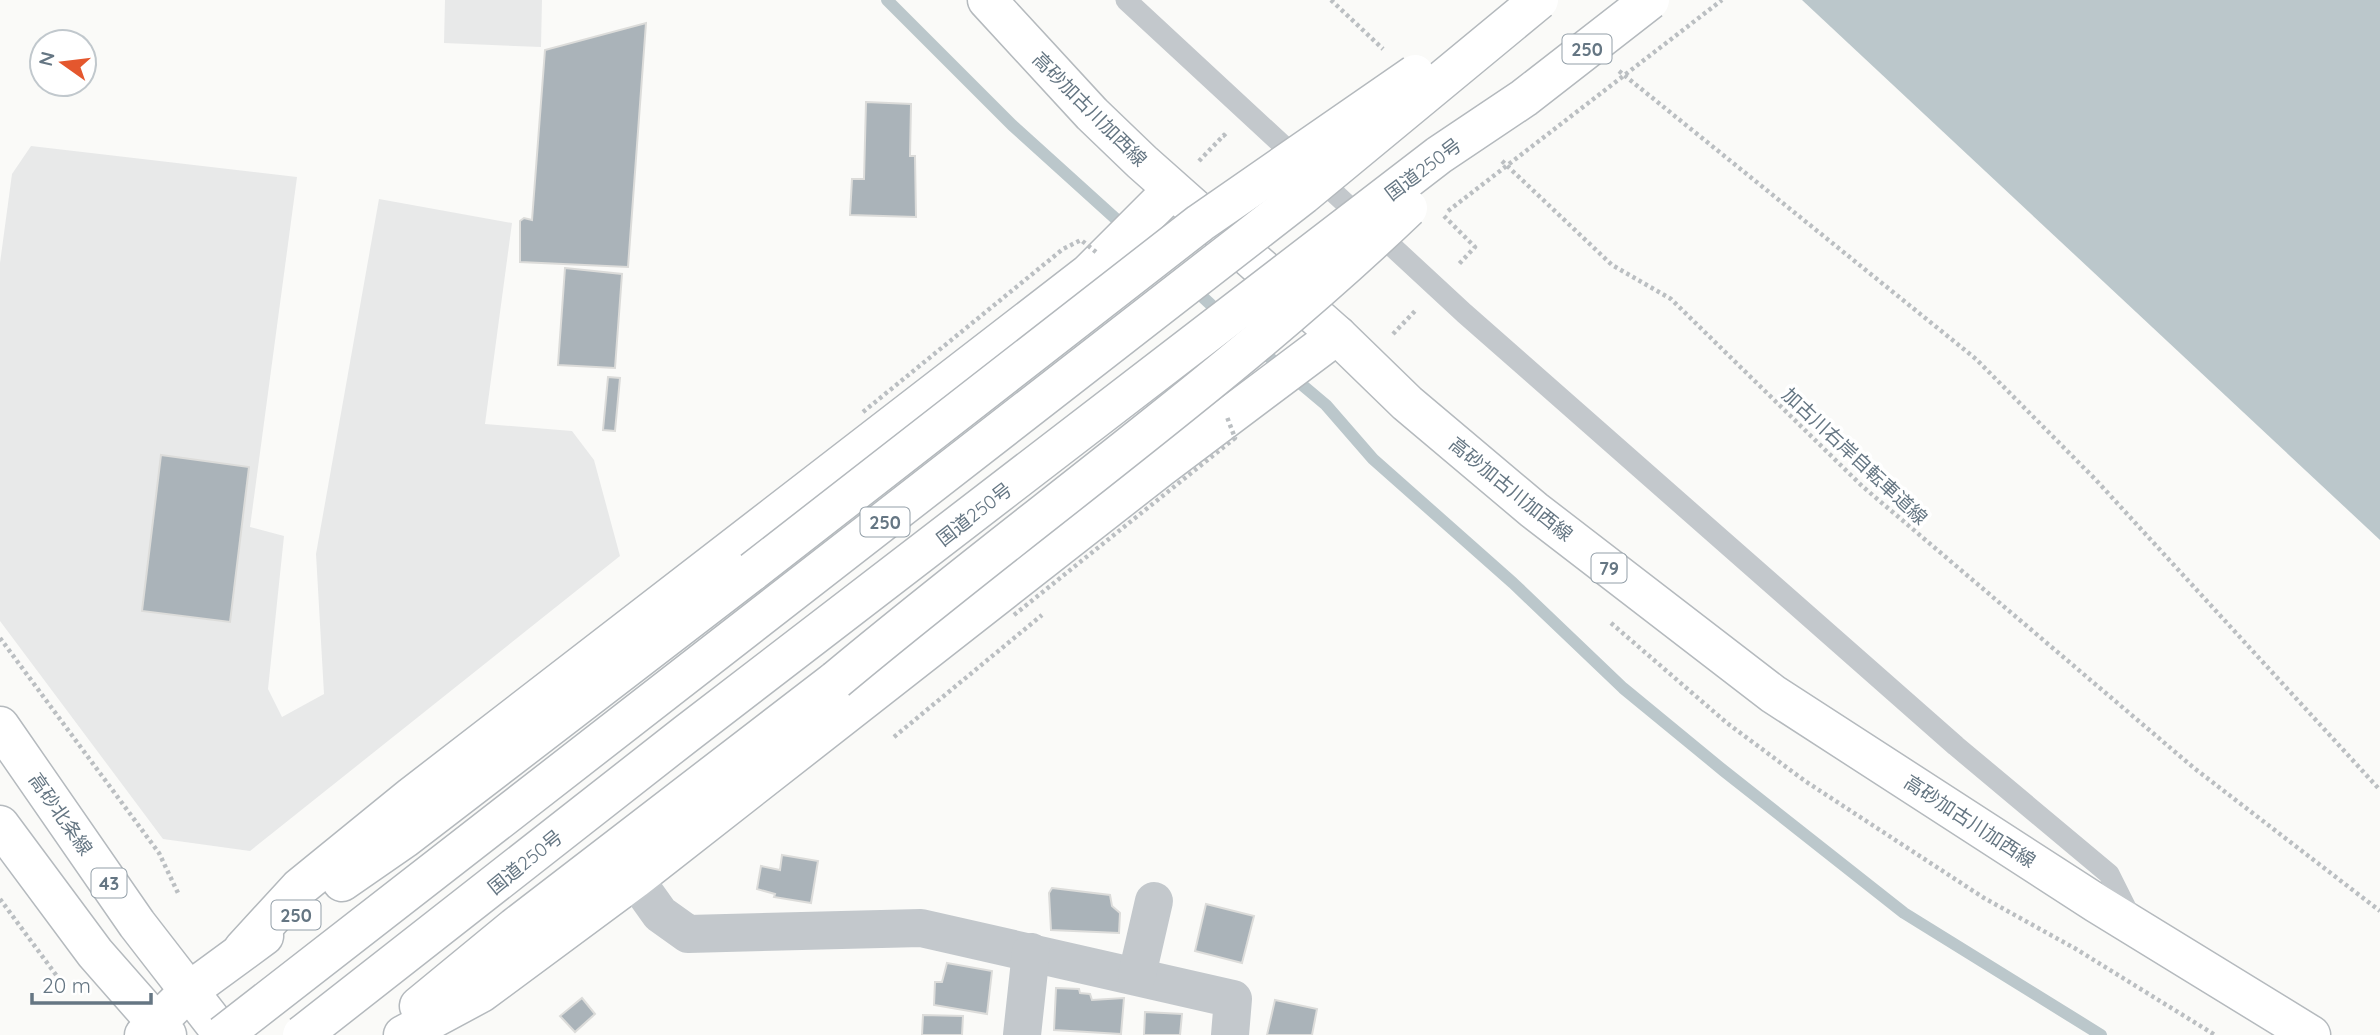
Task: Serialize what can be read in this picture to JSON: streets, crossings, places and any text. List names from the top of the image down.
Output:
{
  "streets": {
    "main road": [
      "250",
      "高砂加古川加西線",
      "国道250号",
      "79",
      "高砂北条線",
      "43"
    ],
    "path": ["加古川右岸自転車道線"]
  },
  "crossings": [
    ["250", "国道250号"],
    ["250", "高砂北条線"]
  ],
  "scale_bar": "20 m",
  "north": "left"
}
